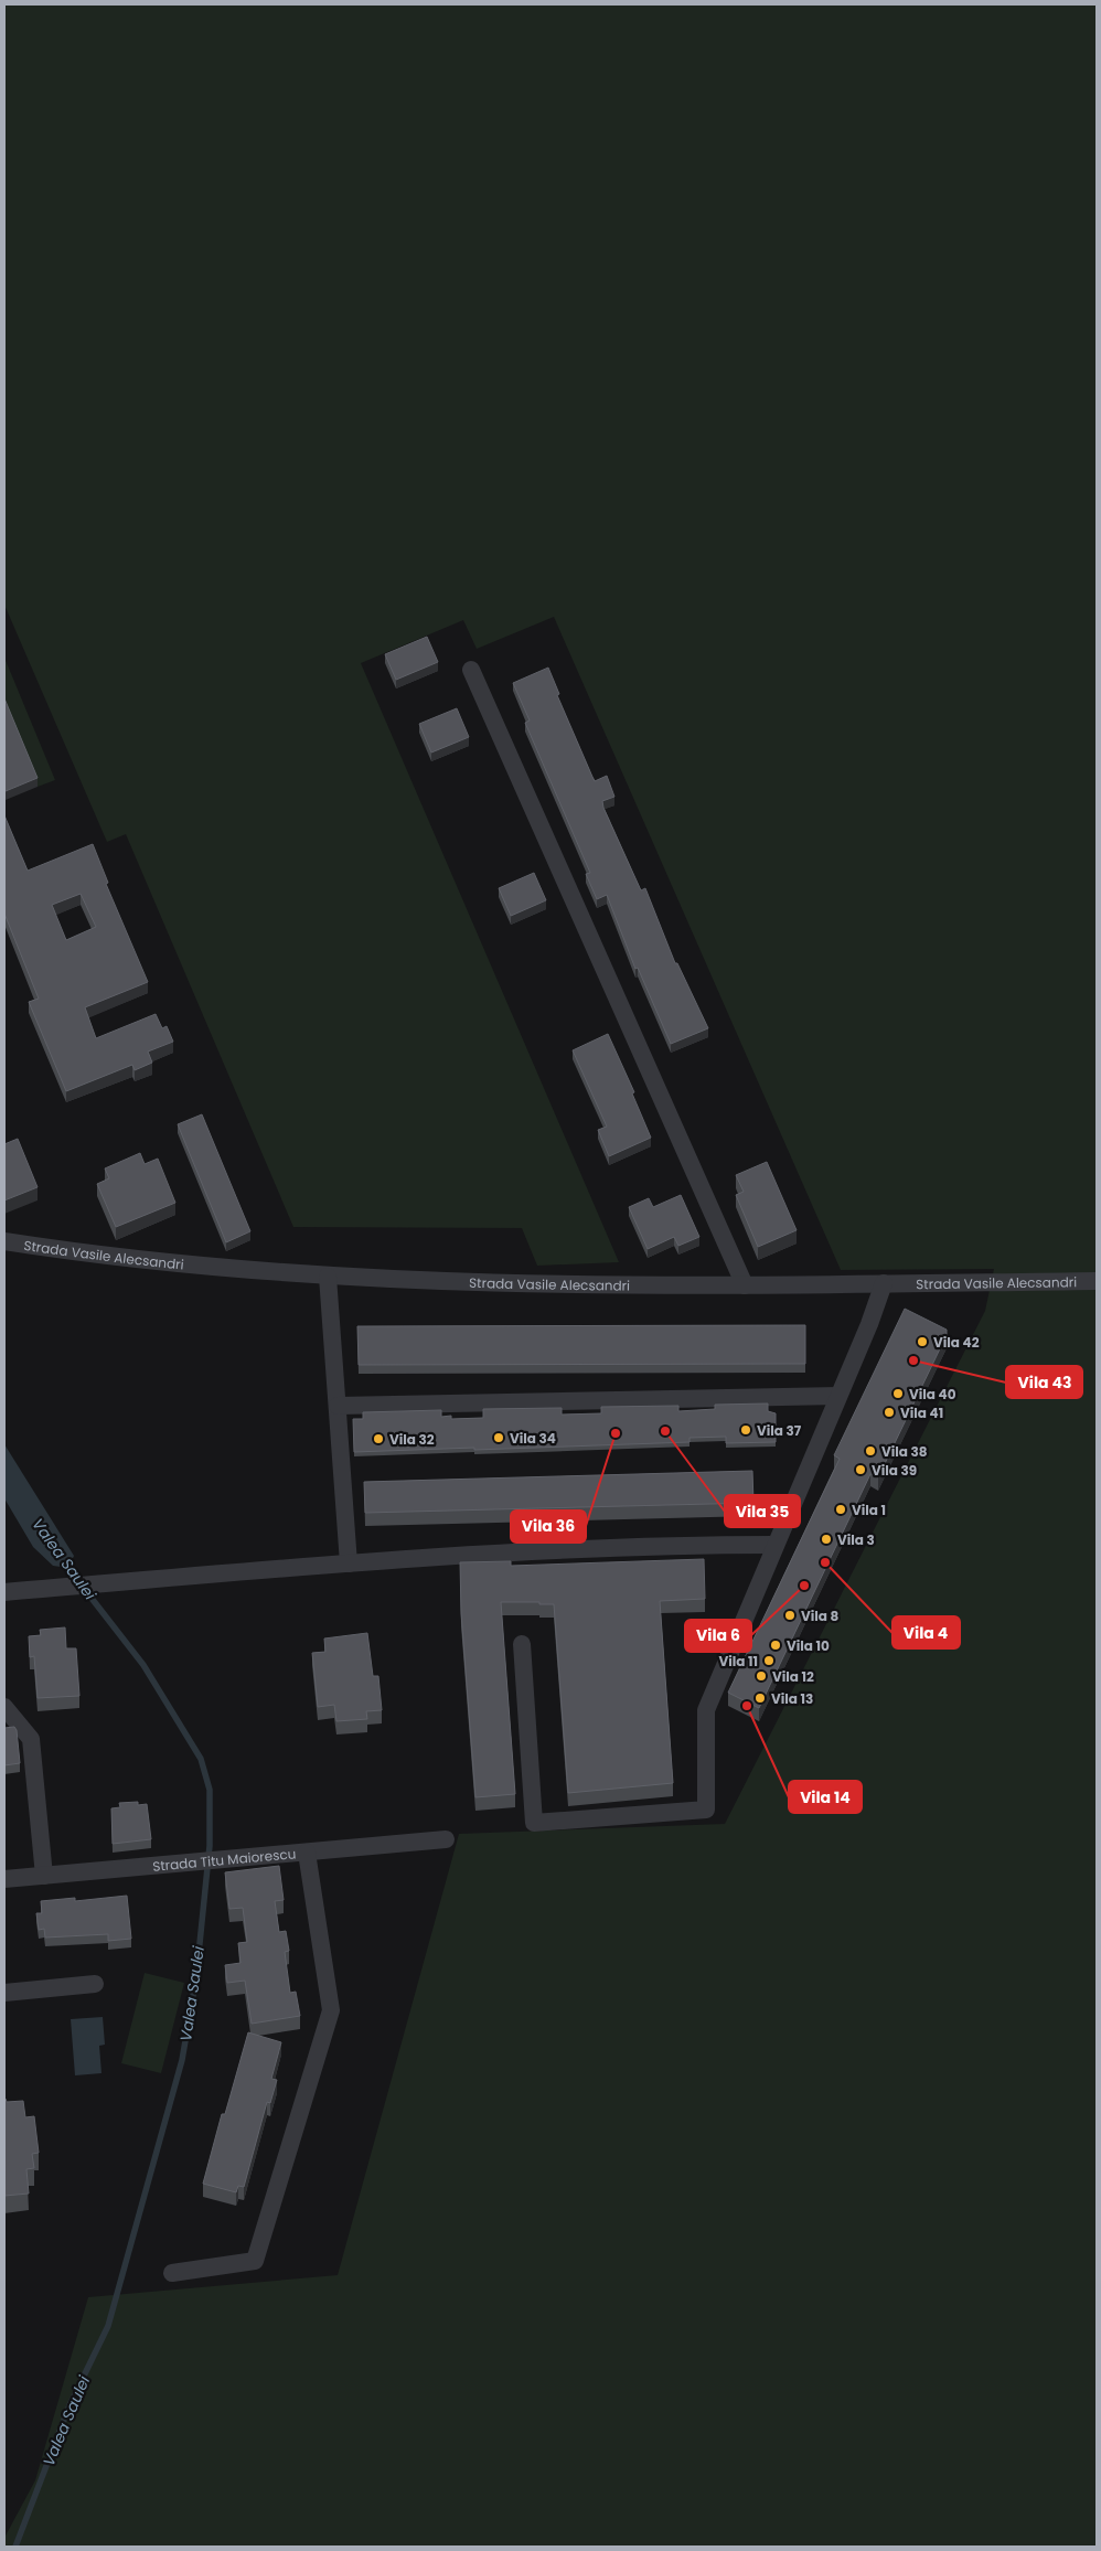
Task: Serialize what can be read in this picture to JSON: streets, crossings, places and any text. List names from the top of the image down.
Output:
{
  "streets": {
    "street": ["Strada Vasile Alecsandri", "Strada Titu Maiorescu"]
  },
  "water": ["Valea Saulei"],
  "places": [
    "Vila 42",
    "Vila 43",
    "Vila 40",
    "Vila 41",
    "Vila 37",
    "Vila 35",
    "Vila 36",
    "Vila 34",
    "Vila 32",
    "Vila 38",
    "Vila 39",
    "Vila 1",
    "Vila 3",
    "Vila 4",
    "Vila 6",
    "Vila 8",
    "Vila 10",
    "Vila 11",
    "Vila 12",
    "Vila 13",
    "Vila 14"
  ]
}
